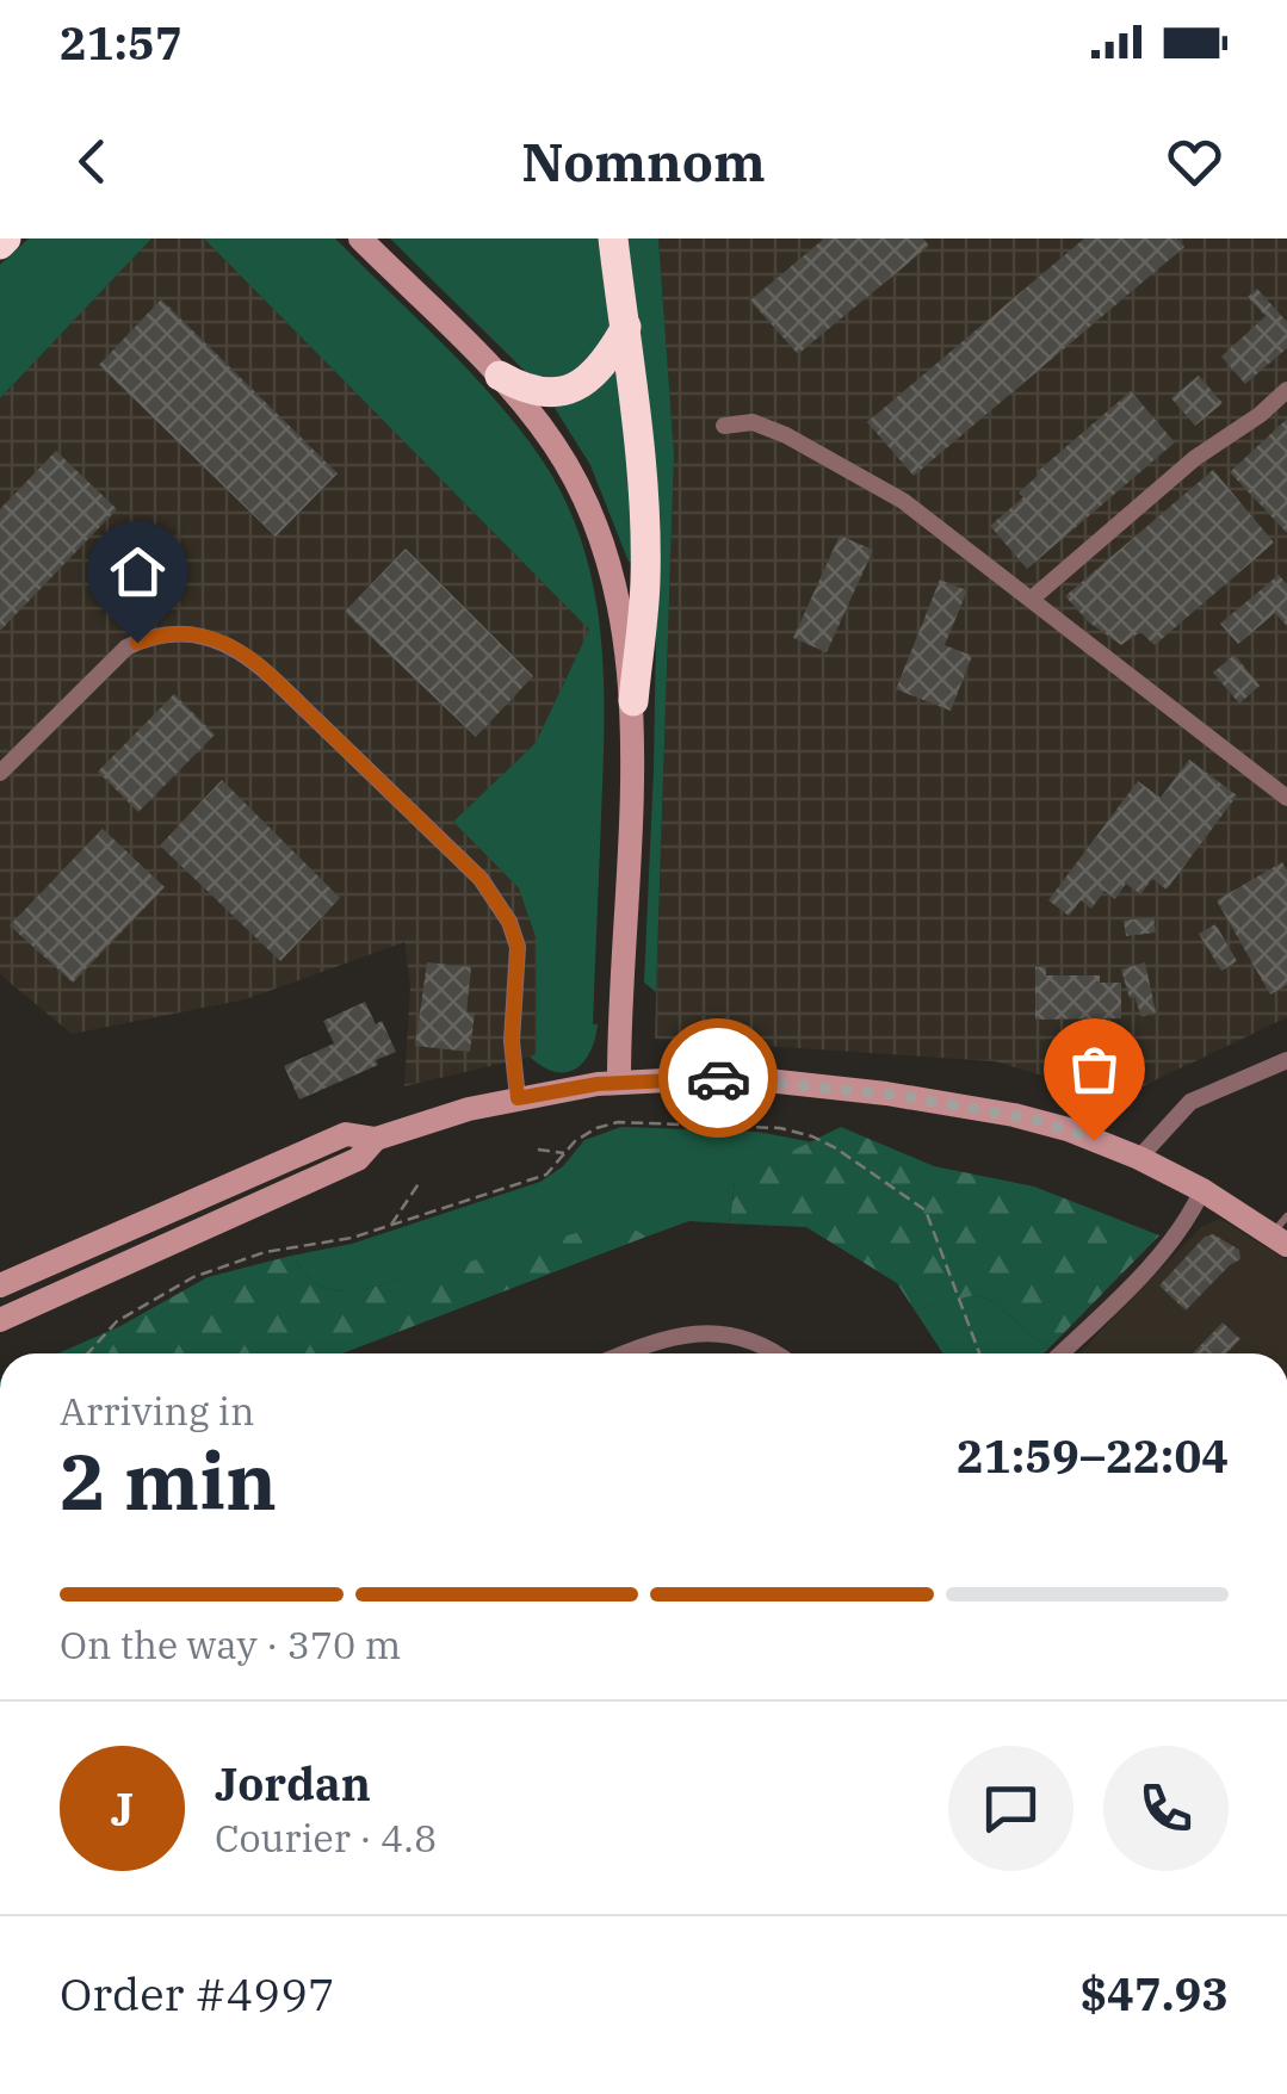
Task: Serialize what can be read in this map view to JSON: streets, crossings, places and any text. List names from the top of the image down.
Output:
{
  "page": {
    "status": "21:57",
    "header": "Nomnom",
    "heading": ["2 min", "Arriving in", "21:59–22:04"],
    "panel": [
      "Jordan",
      "Courier · 4.8",
      "Order #4997",
      "$47.93"
    ],
    "bar": "On the way · 370 m",
    "round": "J"
  }
}
